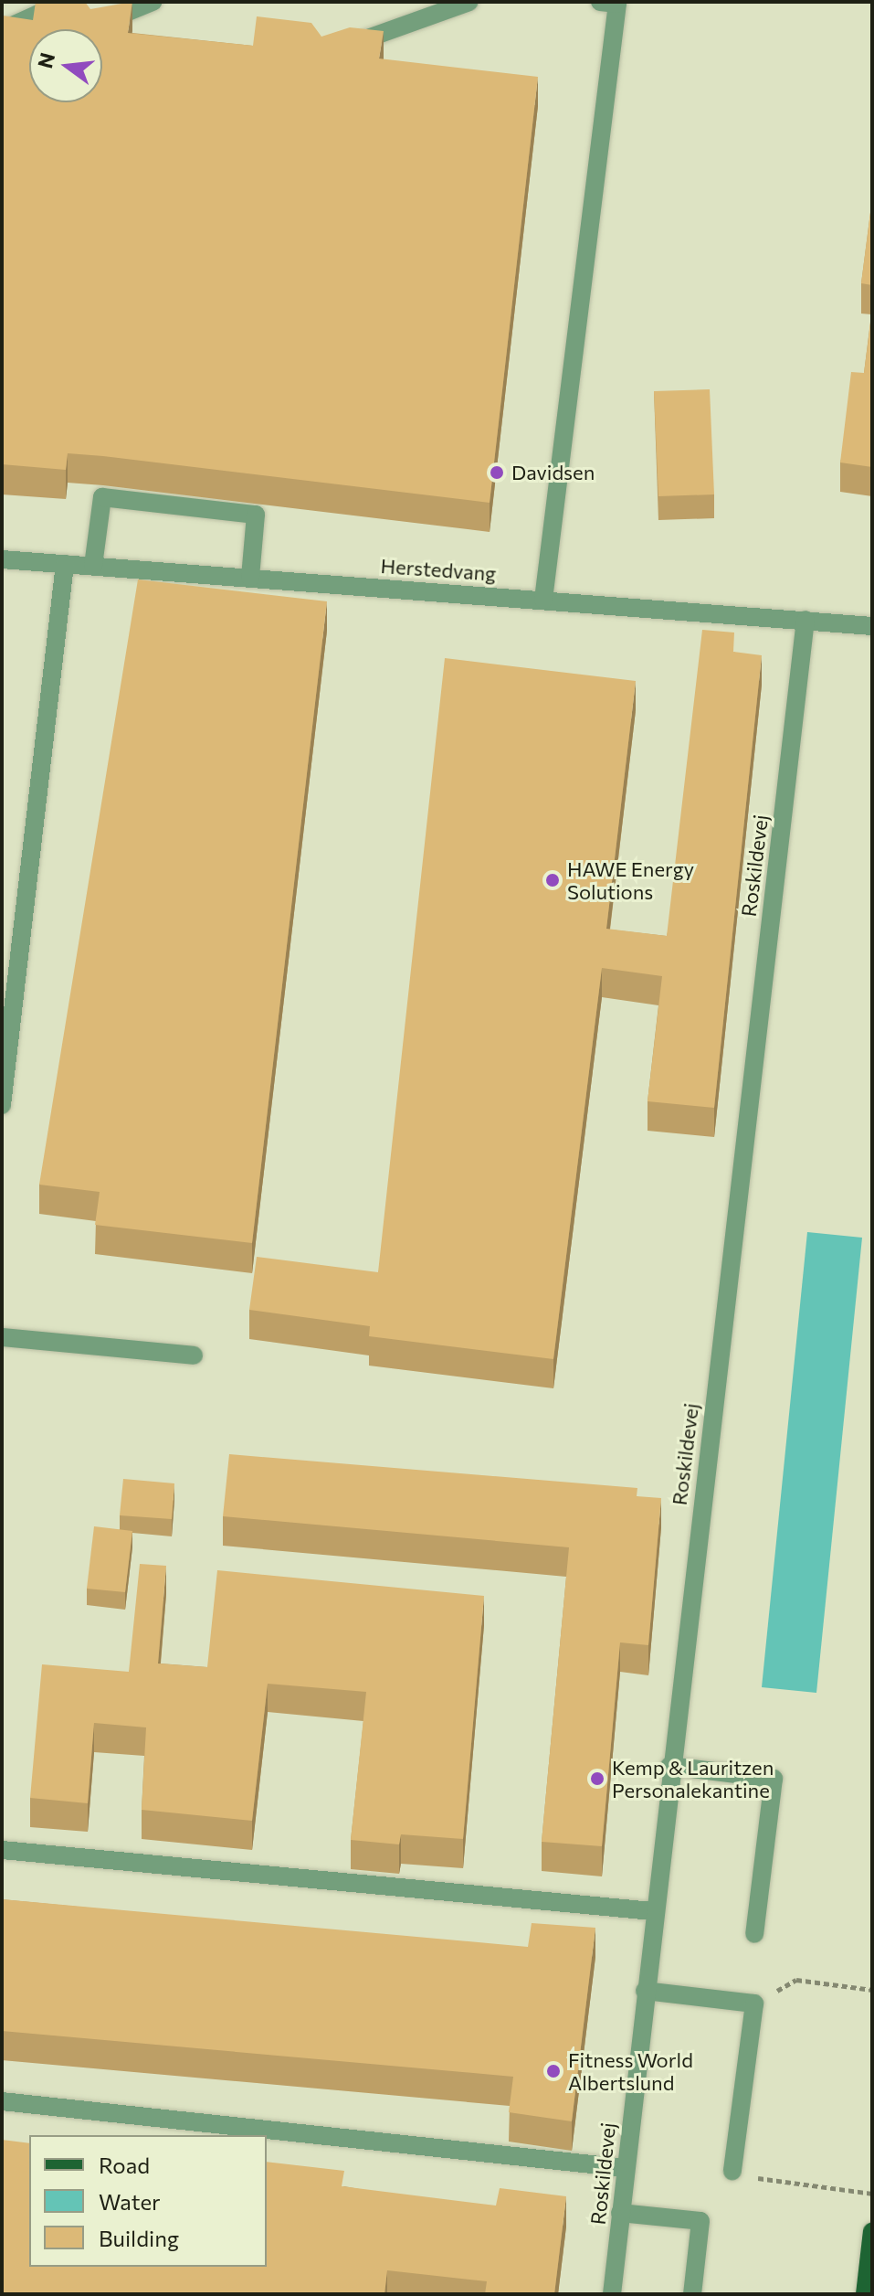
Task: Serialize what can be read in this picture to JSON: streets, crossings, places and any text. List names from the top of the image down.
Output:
{
  "streets": {
    "street": ["Herstedvang", "Roskildevej"]
  },
  "crossings": [
    ["Herstedvang", "Roskildevej"]
  ],
  "places": [
    "Davidsen",
    "HAWE Energy Solutions",
    "Kemp & Lauritzen Personalekantine",
    "Fitness World Albertslund"
  ],
  "legend": ["Road", "Water", "Building"],
  "north": "left"
}
